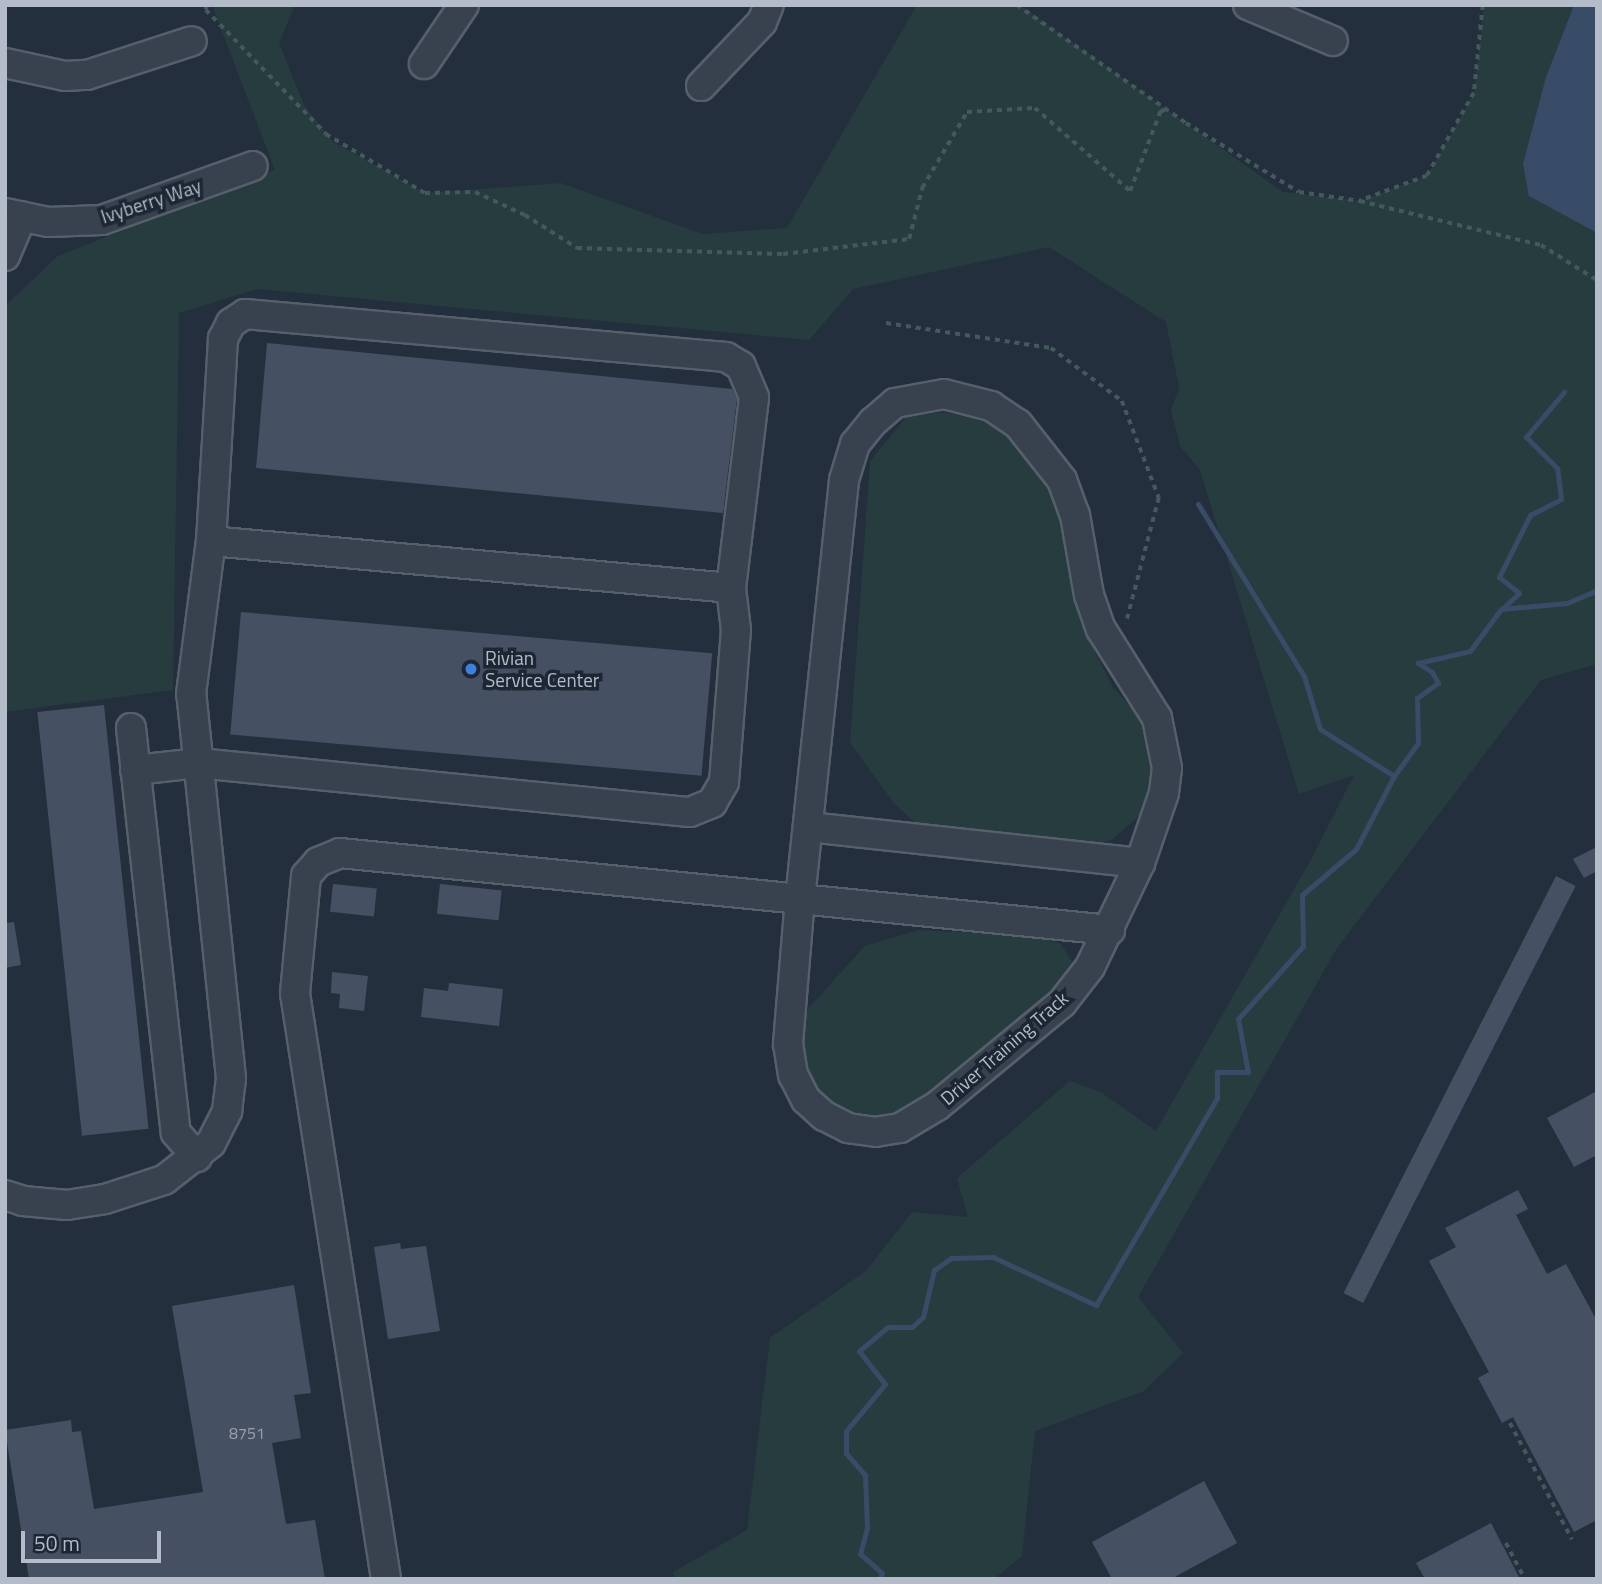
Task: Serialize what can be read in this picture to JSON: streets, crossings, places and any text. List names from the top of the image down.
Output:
{
  "streets": {
    "street": ["Ivyberry Way", "Driver Training Track"]
  },
  "places": ["Rivian Service Center"],
  "house_numbers": ["8751"],
  "scale_bar": "50 m"
}
